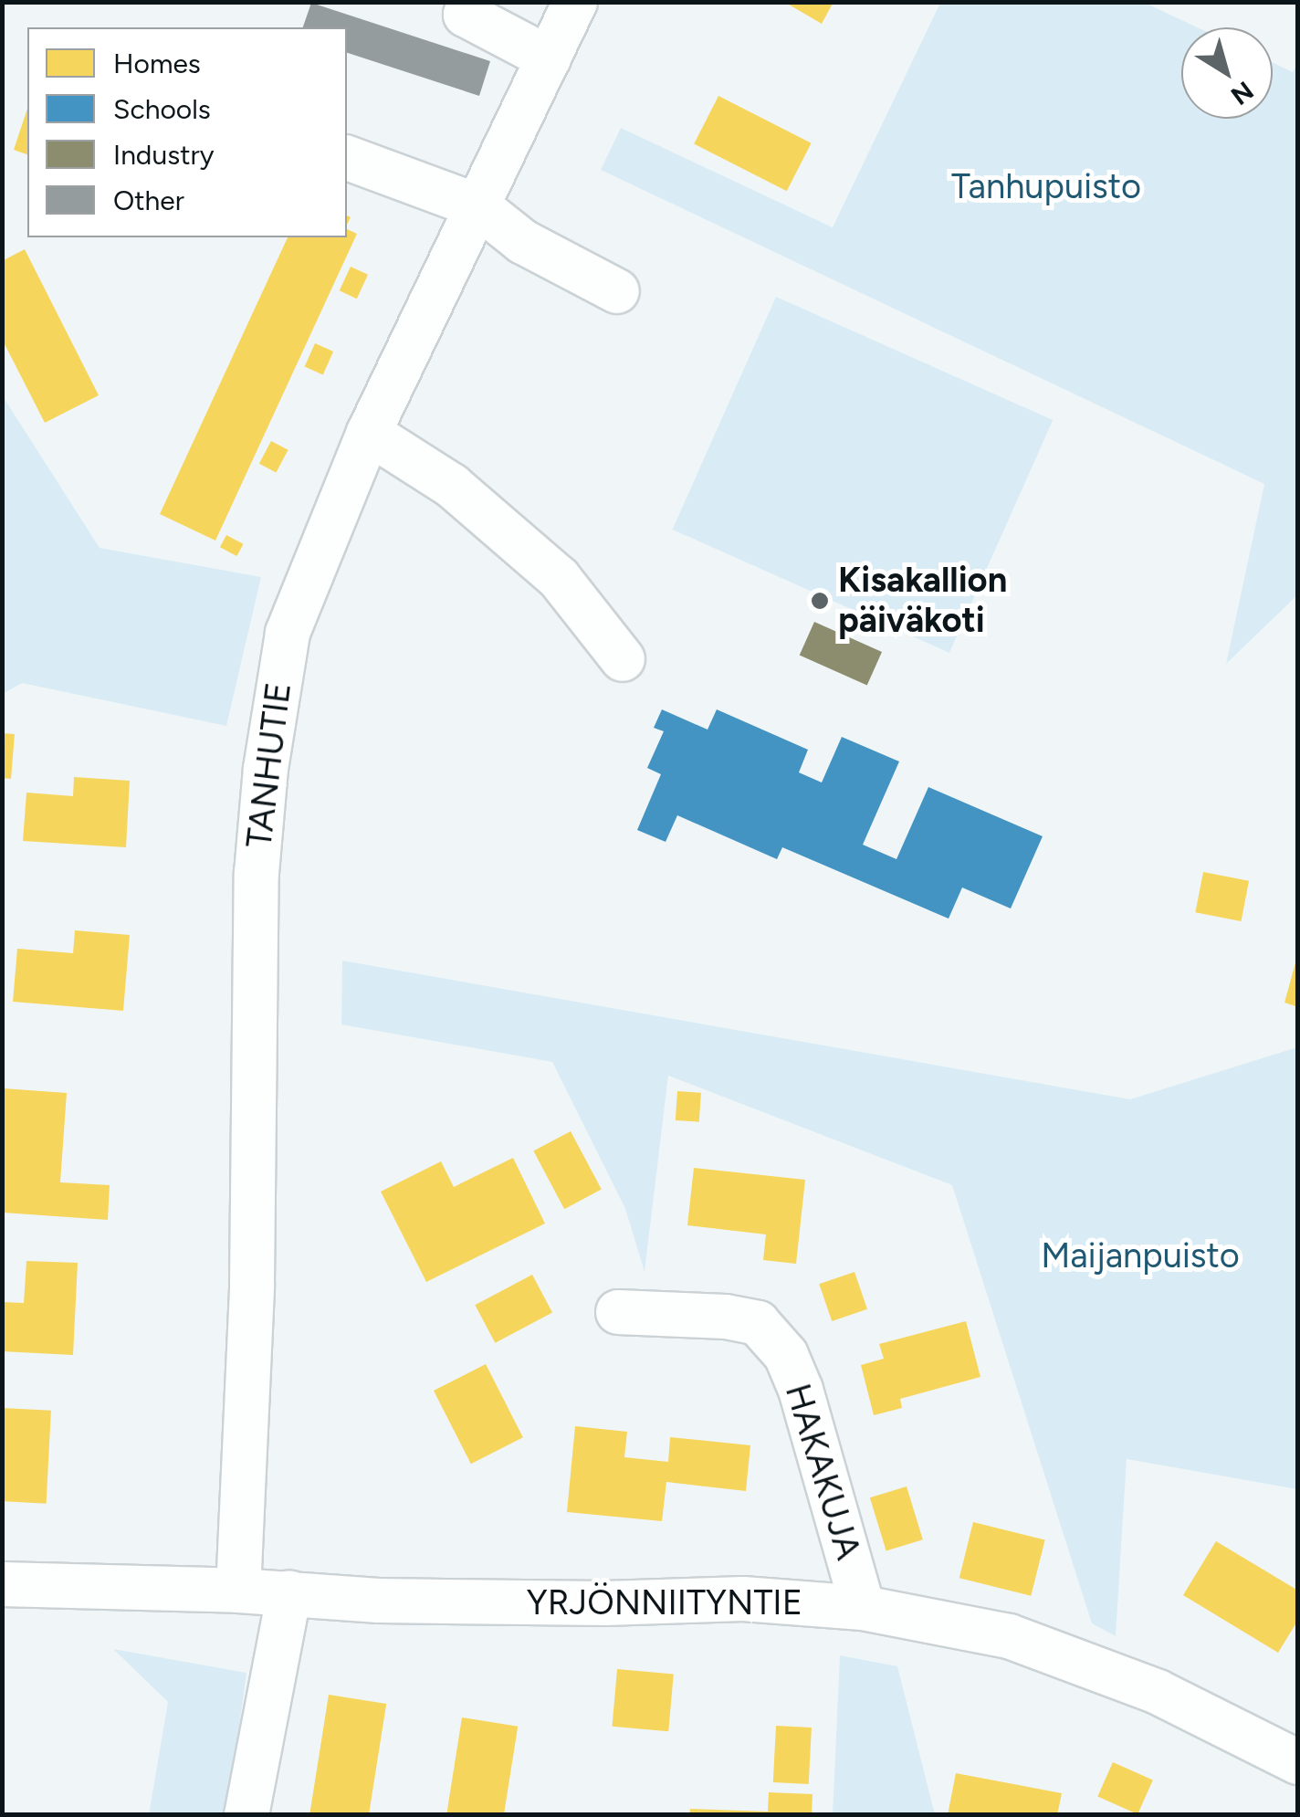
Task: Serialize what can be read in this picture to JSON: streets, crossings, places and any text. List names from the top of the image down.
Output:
{
  "streets": {
    "street": ["TANHUTIE", "HAKAKUJA", "YRJÖNNIITYNTIE"]
  },
  "crossings": [
    ["TANHUTIE", "YRJÖNNIITYNTIE"],
    ["HAKAKUJA", "YRJÖNNIITYNTIE"]
  ],
  "parks": ["Tanhupuisto", "Maijanpuisto"],
  "places": ["Kisakallion päiväkoti"],
  "legend": [
    "Homes",
    "Schools",
    "Industry",
    "Other"
  ],
  "north": "bottom right"
}
